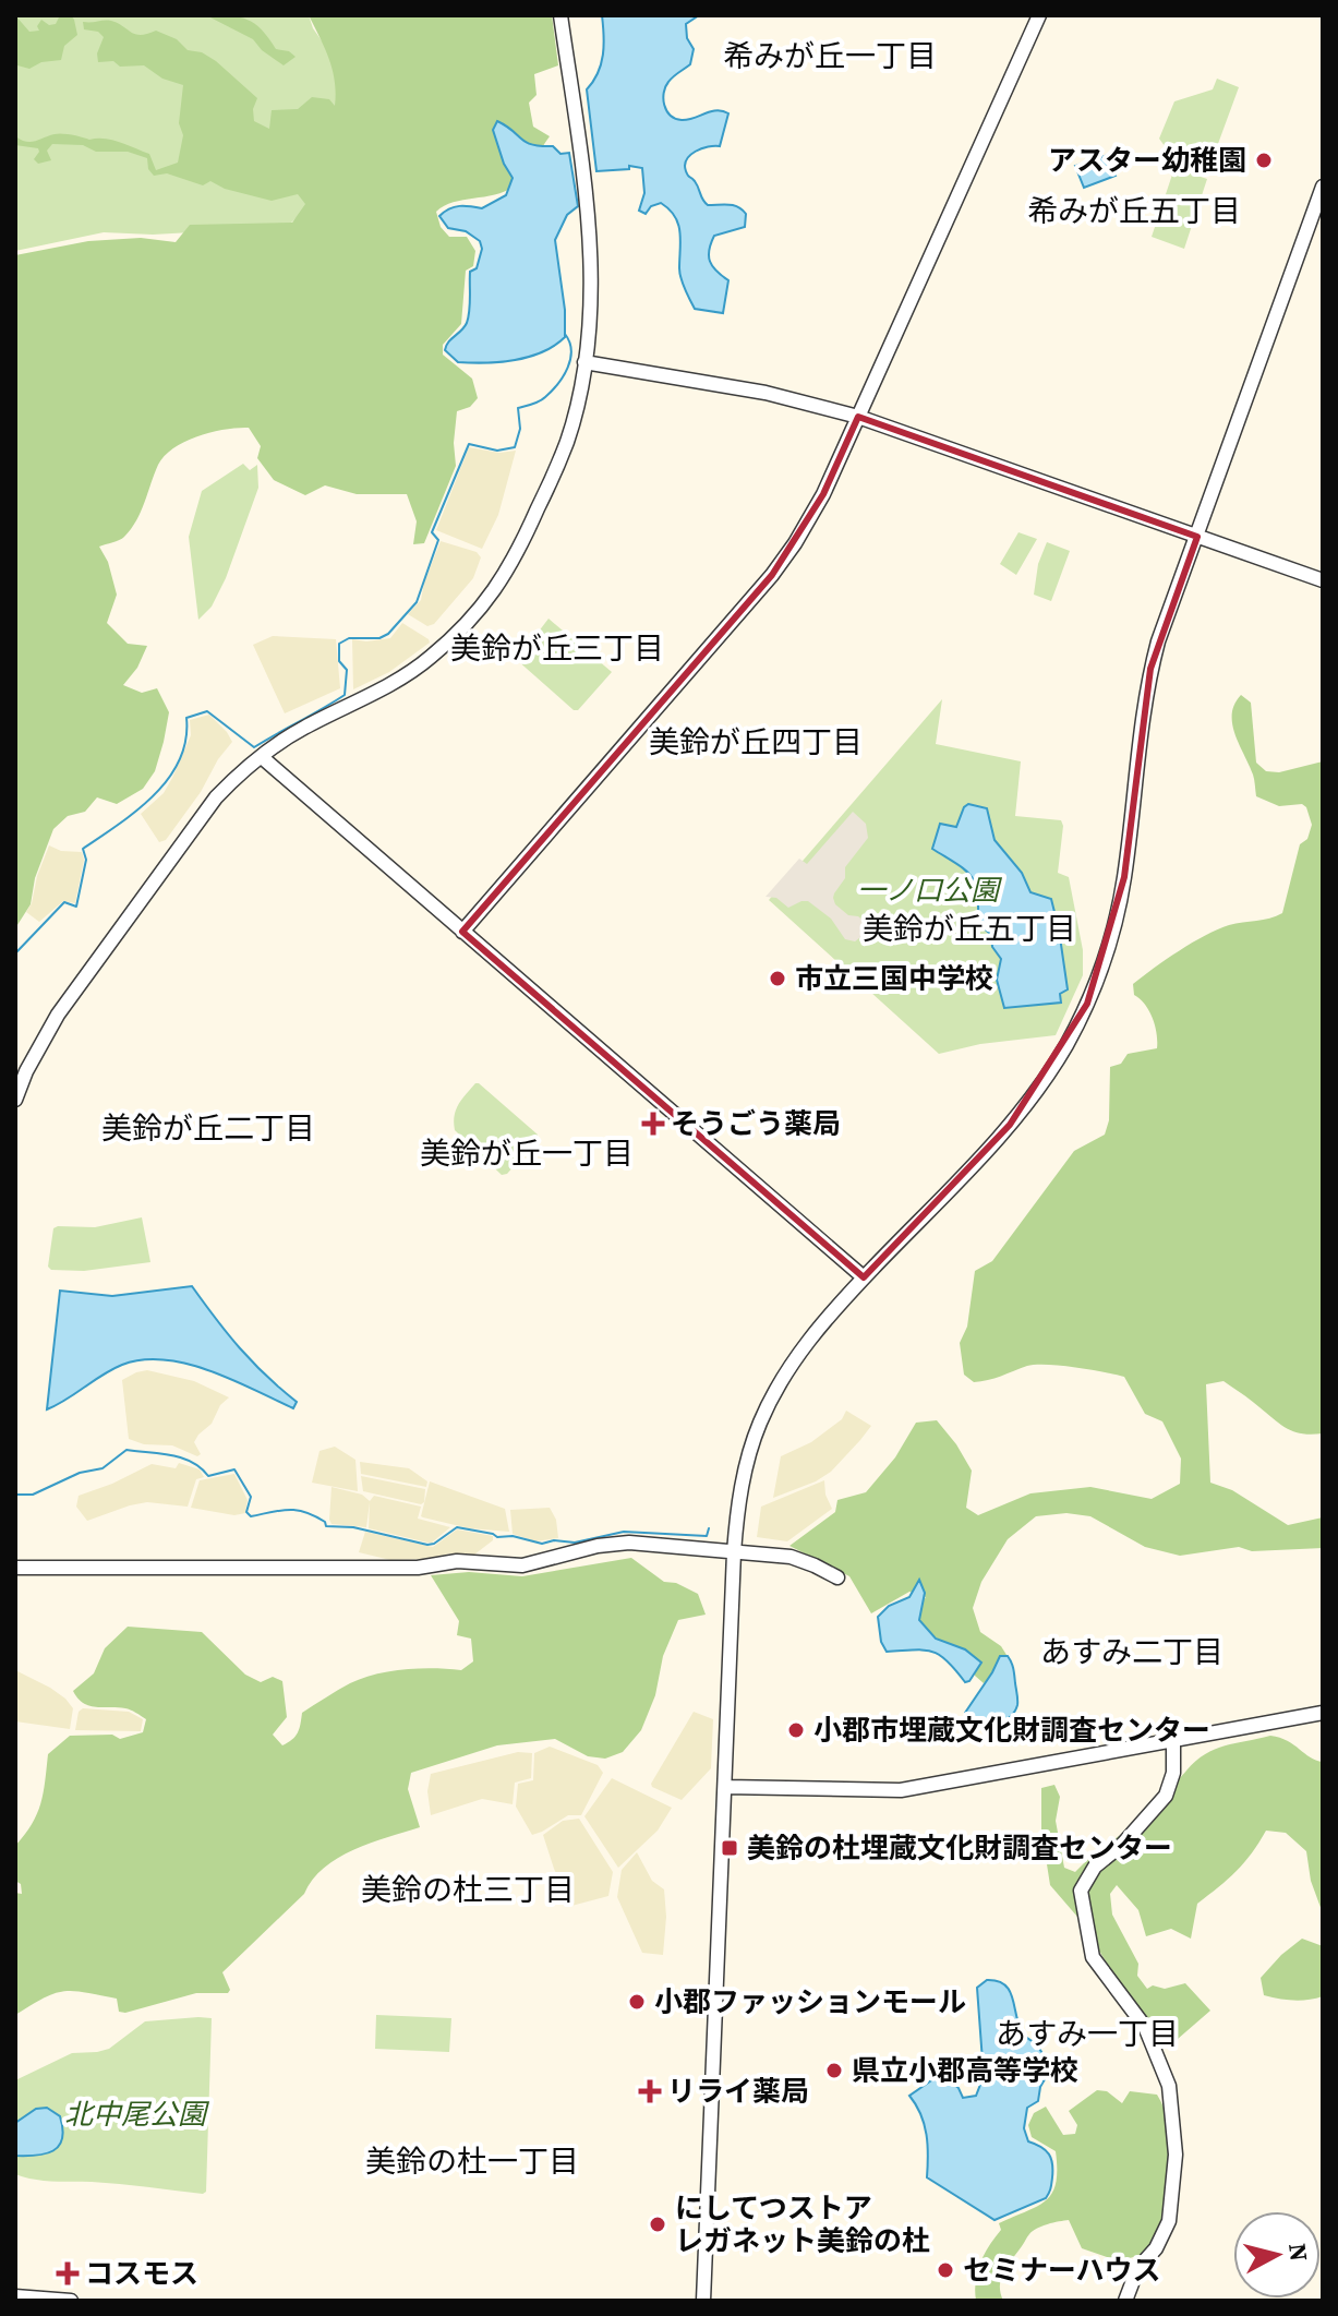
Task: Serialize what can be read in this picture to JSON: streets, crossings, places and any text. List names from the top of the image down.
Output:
{
  "districts": [
    "希みが丘一丁目",
    "希みが丘五丁目",
    "美鈴が丘三丁目",
    "美鈴が丘四丁目",
    "美鈴が丘五丁目",
    "美鈴が丘二丁目",
    "美鈴が丘一丁目",
    "あすみ二丁目",
    "美鈴の杜三丁目",
    "あすみ一丁目",
    "美鈴の杜一丁目"
  ],
  "parks": ["一ノ口公園", "北中尾公園"],
  "places": {
    "other": [
      "アスター幼稚園",
      "市立三国中学校",
      "小郡市埋蔵文化財調査センター",
      "小郡ファッションモール",
      "県立小郡高等学校",
      "にしてつストア レガネット美鈴の杜",
      "セミナーハウス"
    ],
    "health": ["そうごう薬局", "リライ薬局", "コスモス"],
    "transit": ["美鈴の杜埋蔵文化財調査センター"]
  },
  "north": "right"
}
